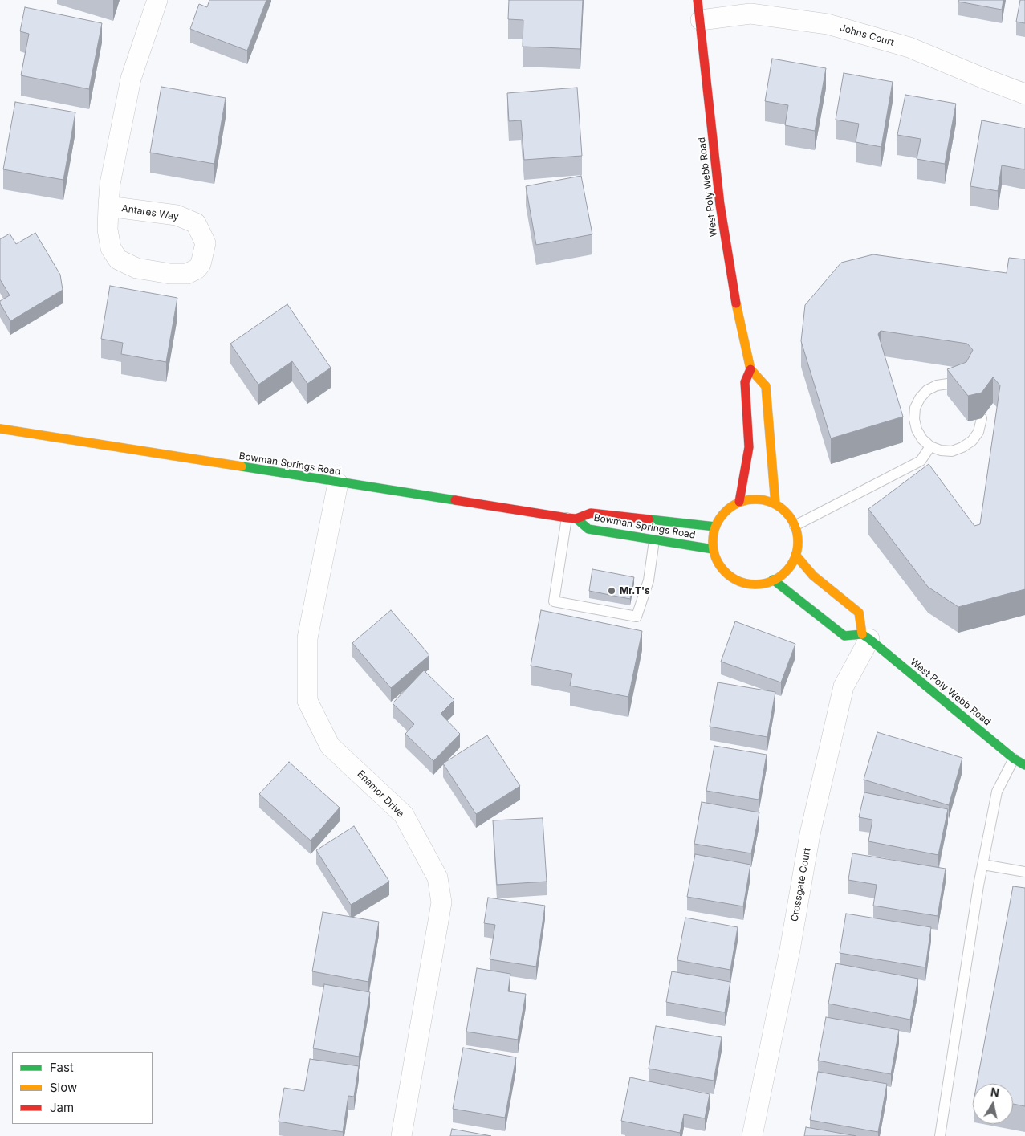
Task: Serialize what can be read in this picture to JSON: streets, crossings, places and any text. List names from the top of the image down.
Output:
{
  "streets": {
    "street": [
      "Johns Court",
      "West Poly Webb Road",
      "Antares Way",
      "Bowman Springs Road",
      "Enamor Drive",
      "Crossgate Court"
    ]
  },
  "crossings": [
    ["Johns Court", "West Poly Webb Road"],
    ["West Poly Webb Road", "Bowman Springs Road"],
    ["West Poly Webb Road", "Crossgate Court"],
    ["Bowman Springs Road", "Enamor Drive"]
  ],
  "places": ["Mr.T's"],
  "legend": ["Fast", "Slow", "Jam"],
  "north": "top"
}
